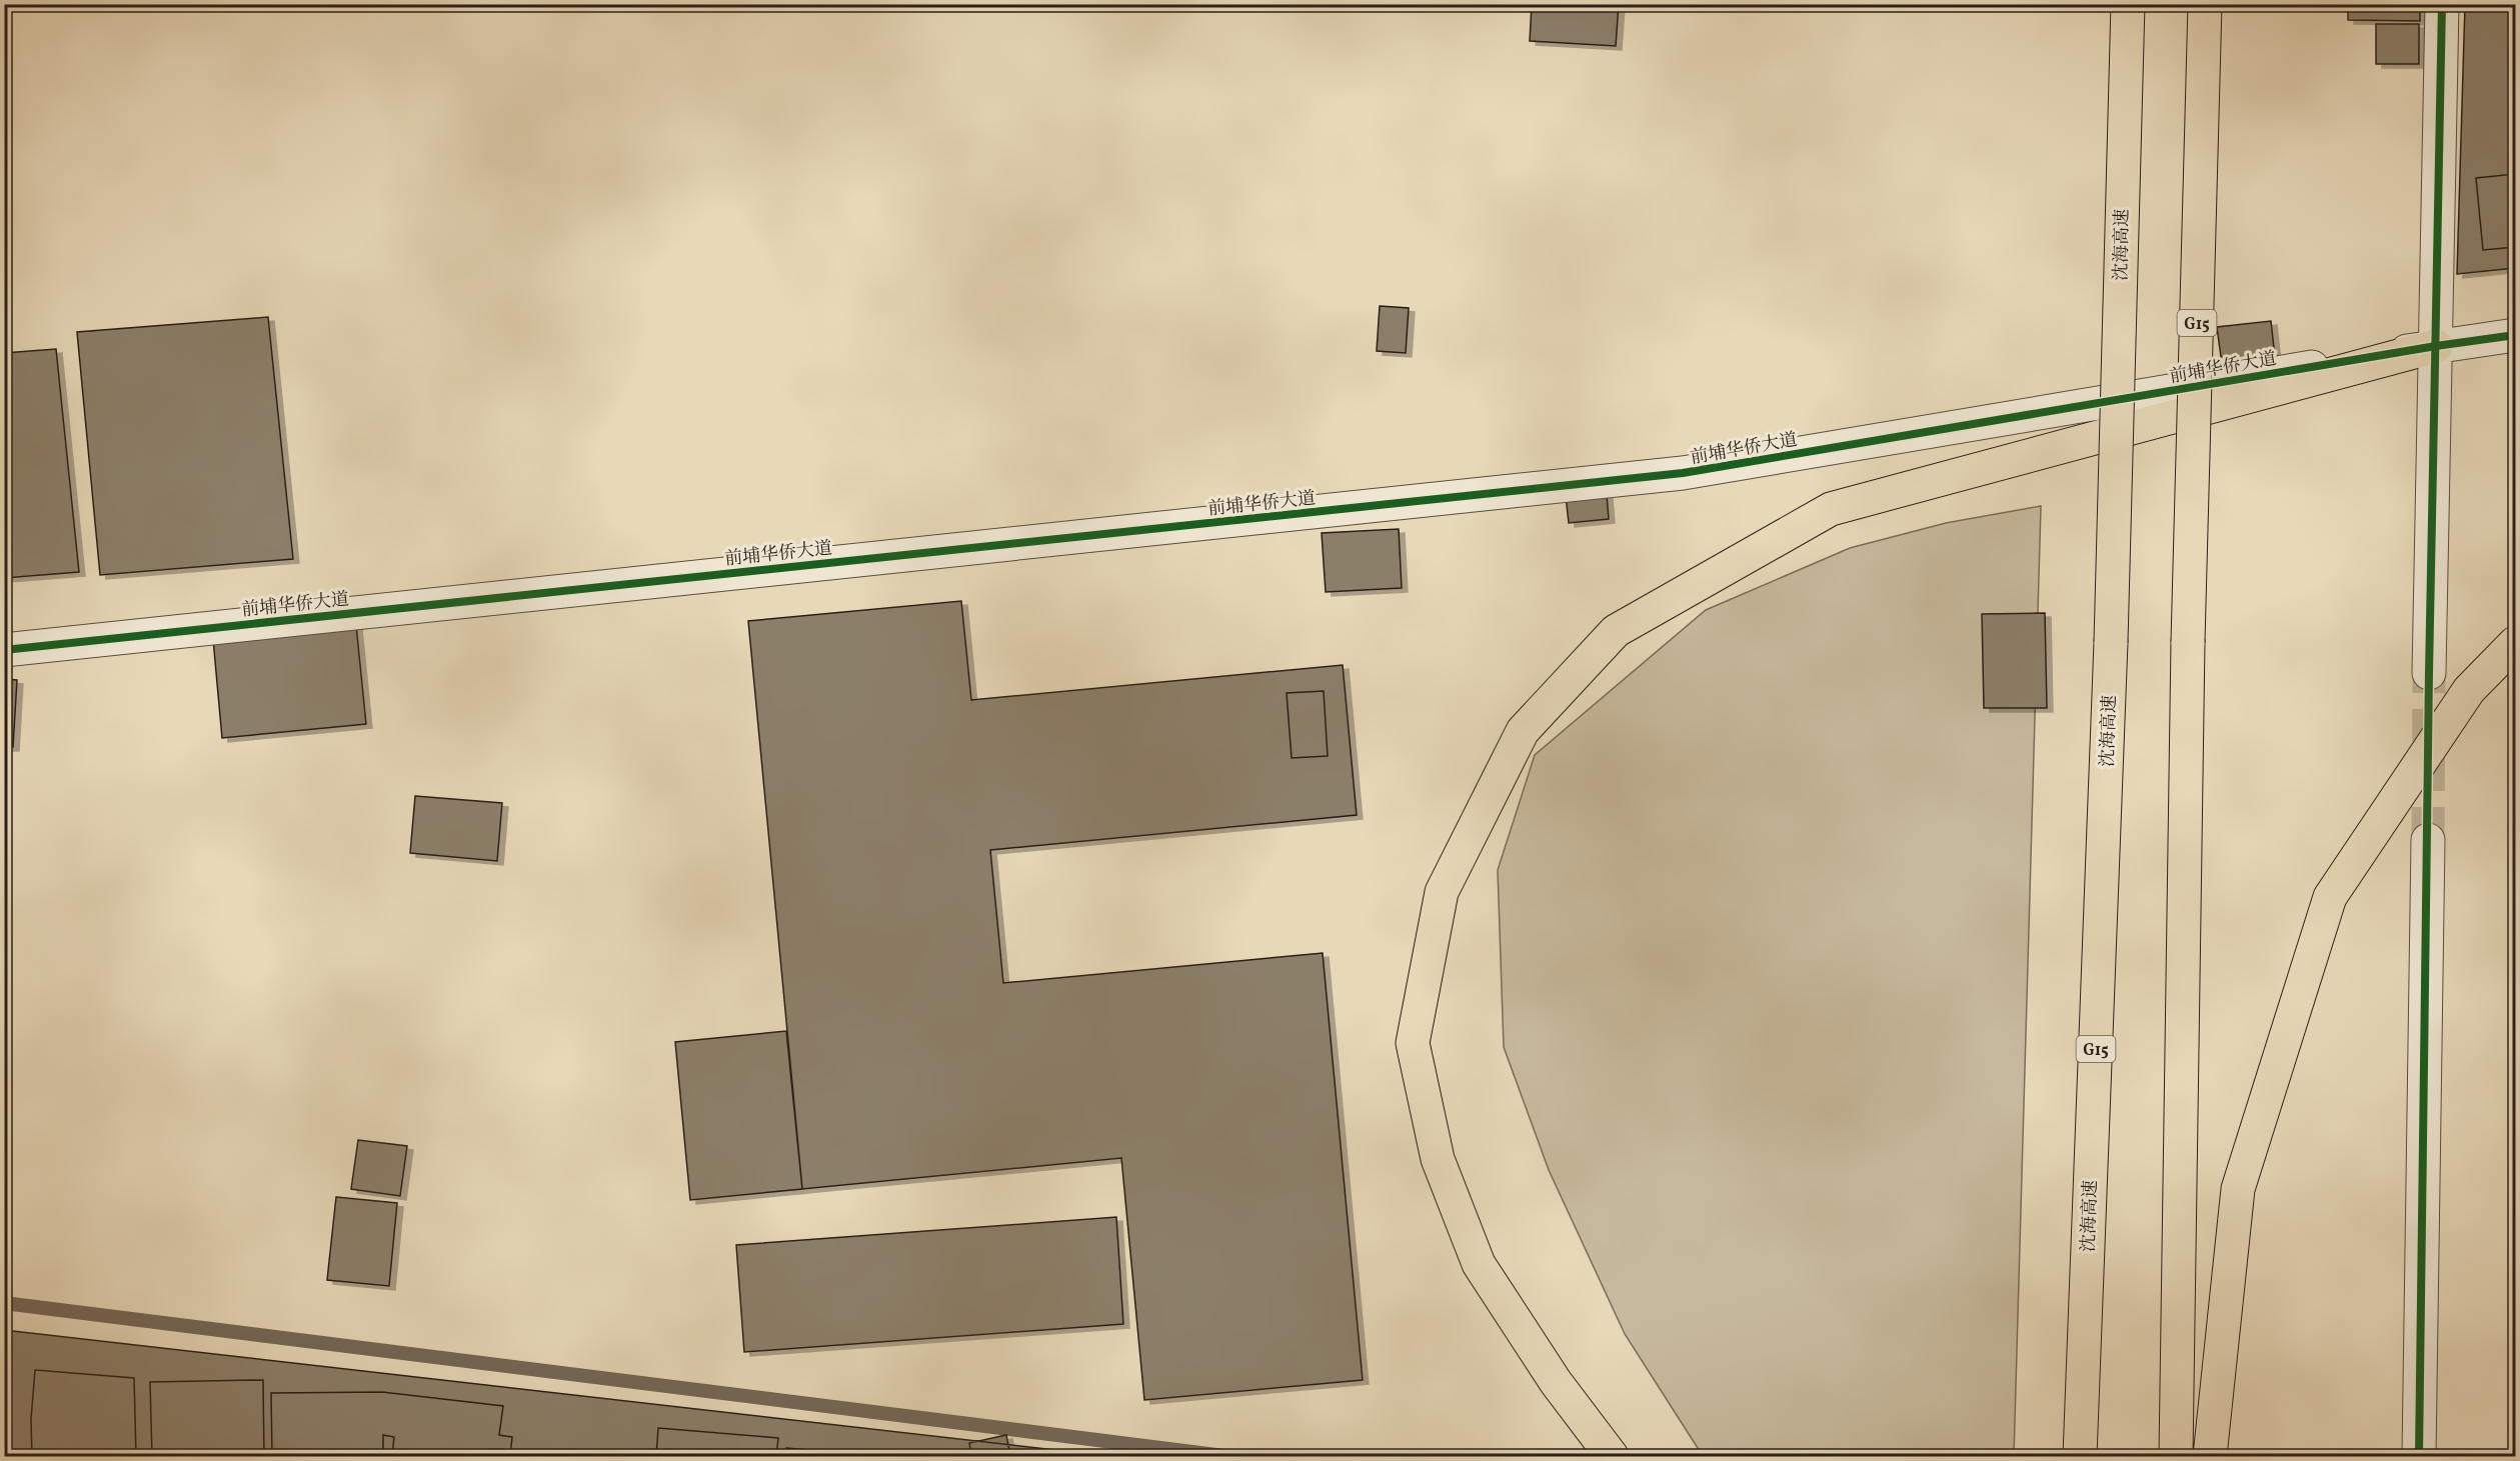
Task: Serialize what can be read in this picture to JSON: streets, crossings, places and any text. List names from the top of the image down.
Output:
{
  "streets": {
    "highway": ["沈海高速", "G15"],
    "street": ["前埔华侨大道"]
  }
}
